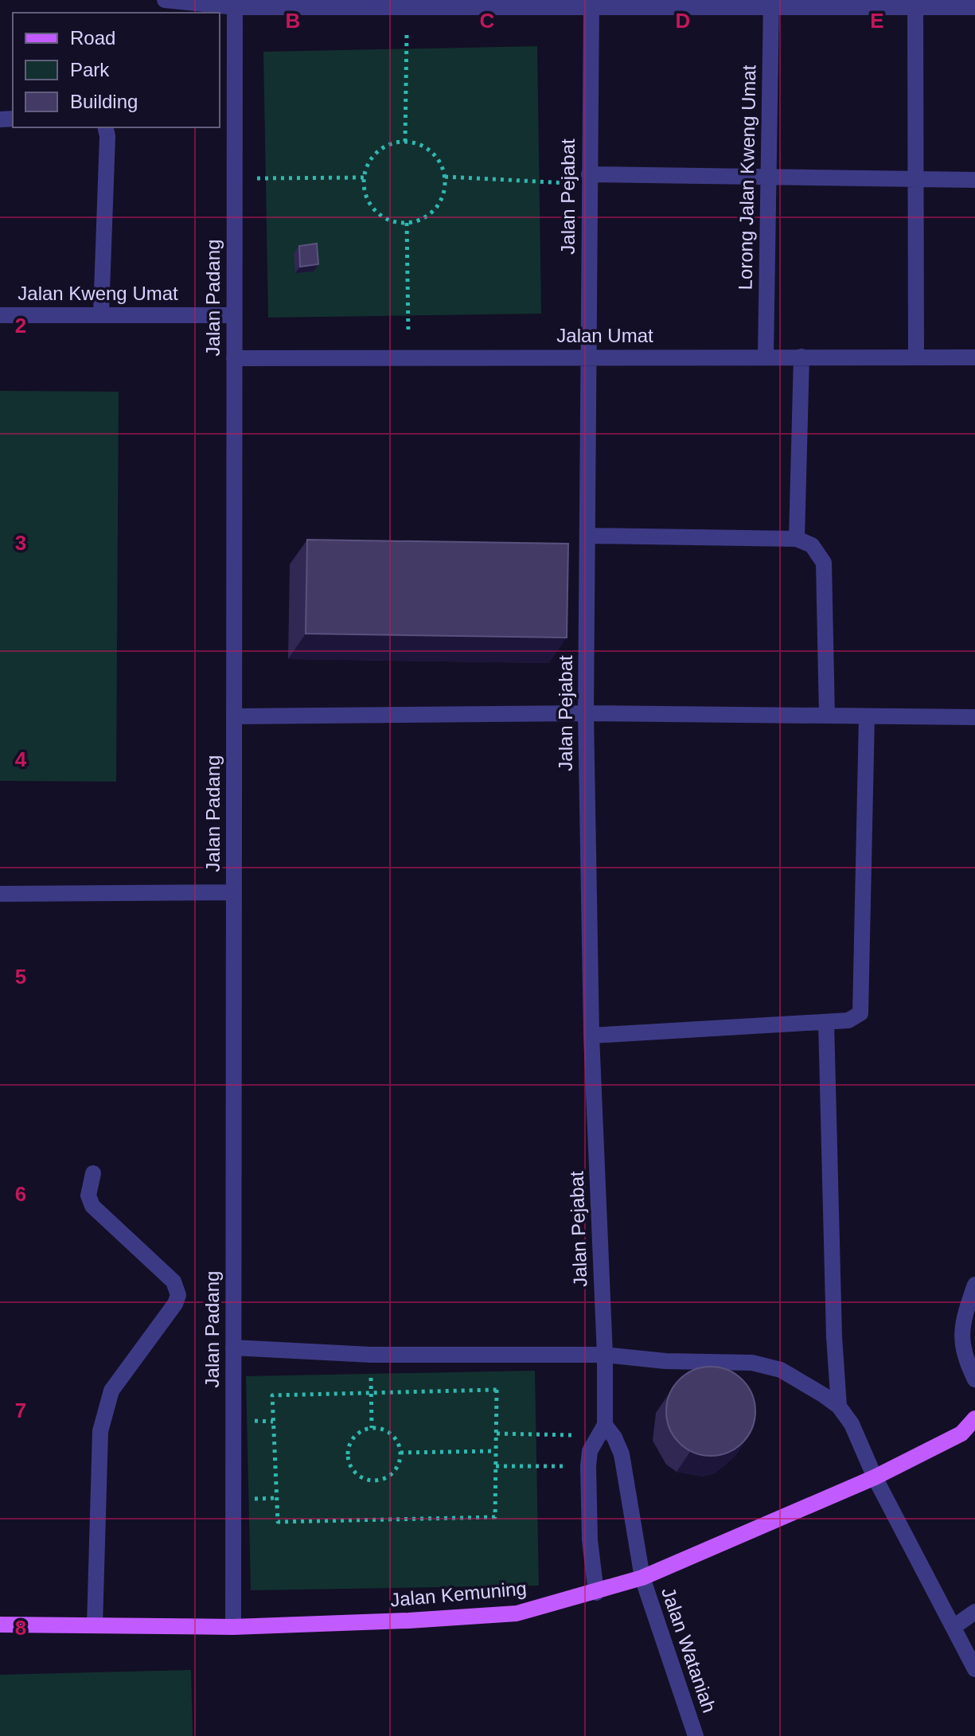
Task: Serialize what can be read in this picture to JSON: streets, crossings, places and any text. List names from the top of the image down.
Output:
{
  "streets": {
    "main road": ["Jalan Kemuning"],
    "street": [
      "Lorong Jalan Kweng Umat",
      "Jalan Pejabat",
      "Jalan Kweng Umat",
      "Jalan Padang",
      "Jalan Umat",
      "Jalan Wataniah"
    ]
  },
  "crossings": [
    ["Lorong Jalan Kweng Umat", "Jalan Umat"],
    ["Jalan Pejabat", "Jalan Umat"],
    ["Jalan Pejabat", "Jalan Kemuning"],
    ["Jalan Pejabat", "Jalan Wataniah"],
    ["Jalan Kweng Umat", "Jalan Padang"],
    ["Jalan Padang", "Jalan Umat"],
    ["Jalan Padang", "Jalan Kemuning"],
    ["Jalan Kemuning", "Jalan Wataniah"]
  ],
  "legend": ["Road", "Park", "Building"],
  "grid": {
    "columns": [
      "B",
      "C",
      "D",
      "E"
    ],
    "rows": [
      "2",
      "3",
      "4",
      "5",
      "6",
      "7",
      "8"
    ]
  }
}
